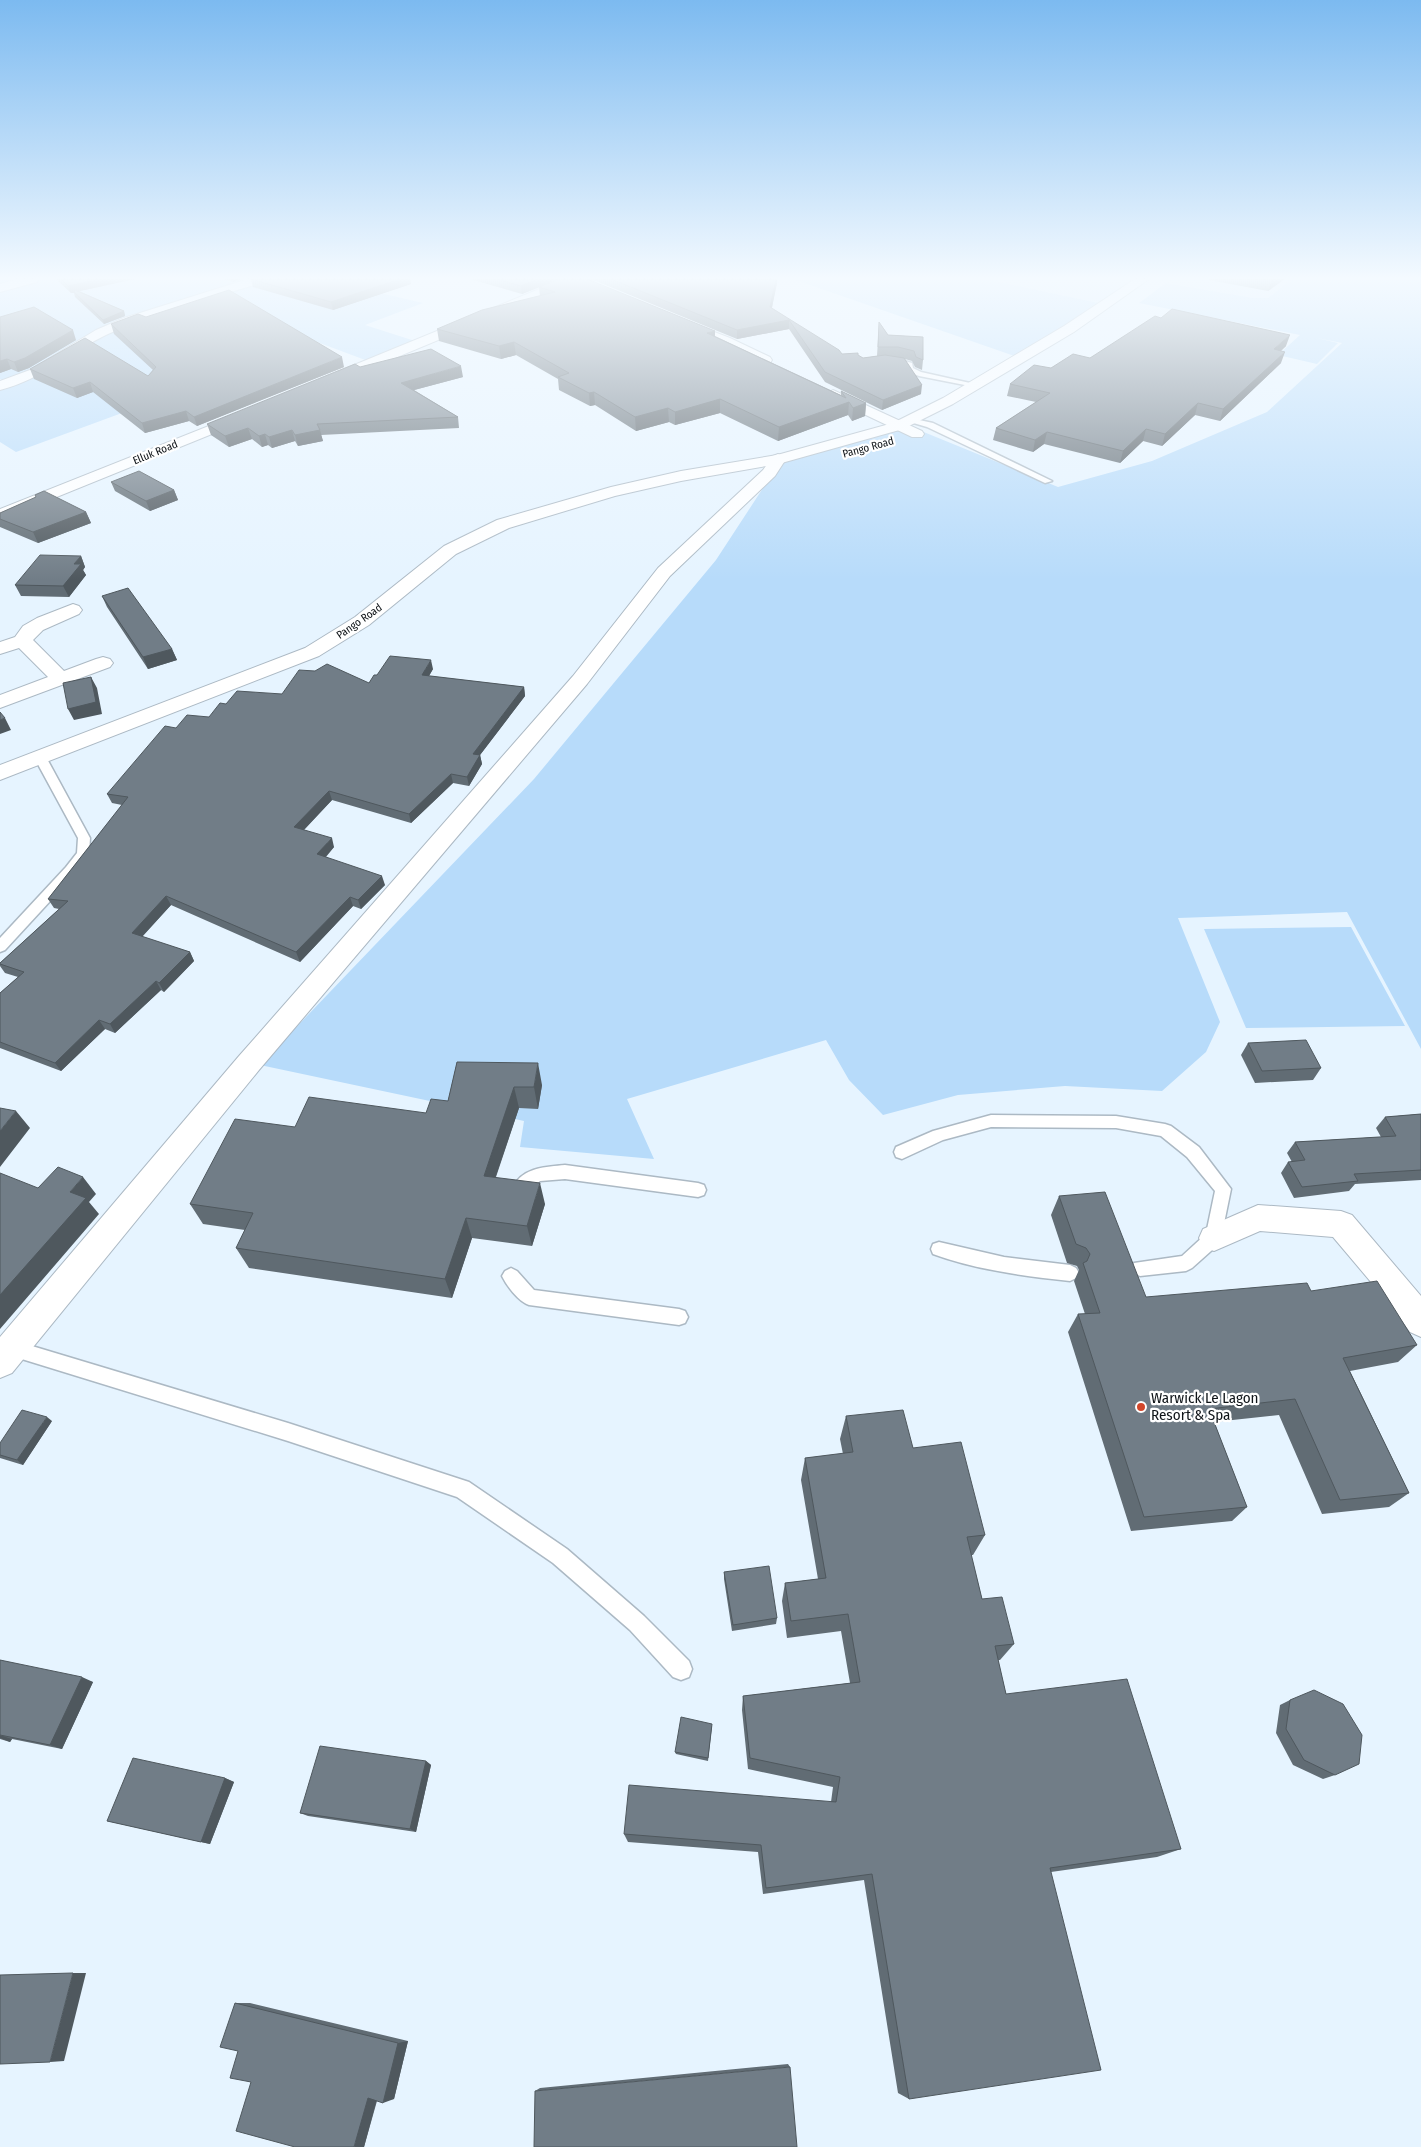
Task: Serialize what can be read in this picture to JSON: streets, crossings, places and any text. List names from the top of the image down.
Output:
{
  "streets": {
    "street": ["Pango Road", "Elluk Road"]
  },
  "places": ["Warwick Le Lagon Resort & Spa"]
}
